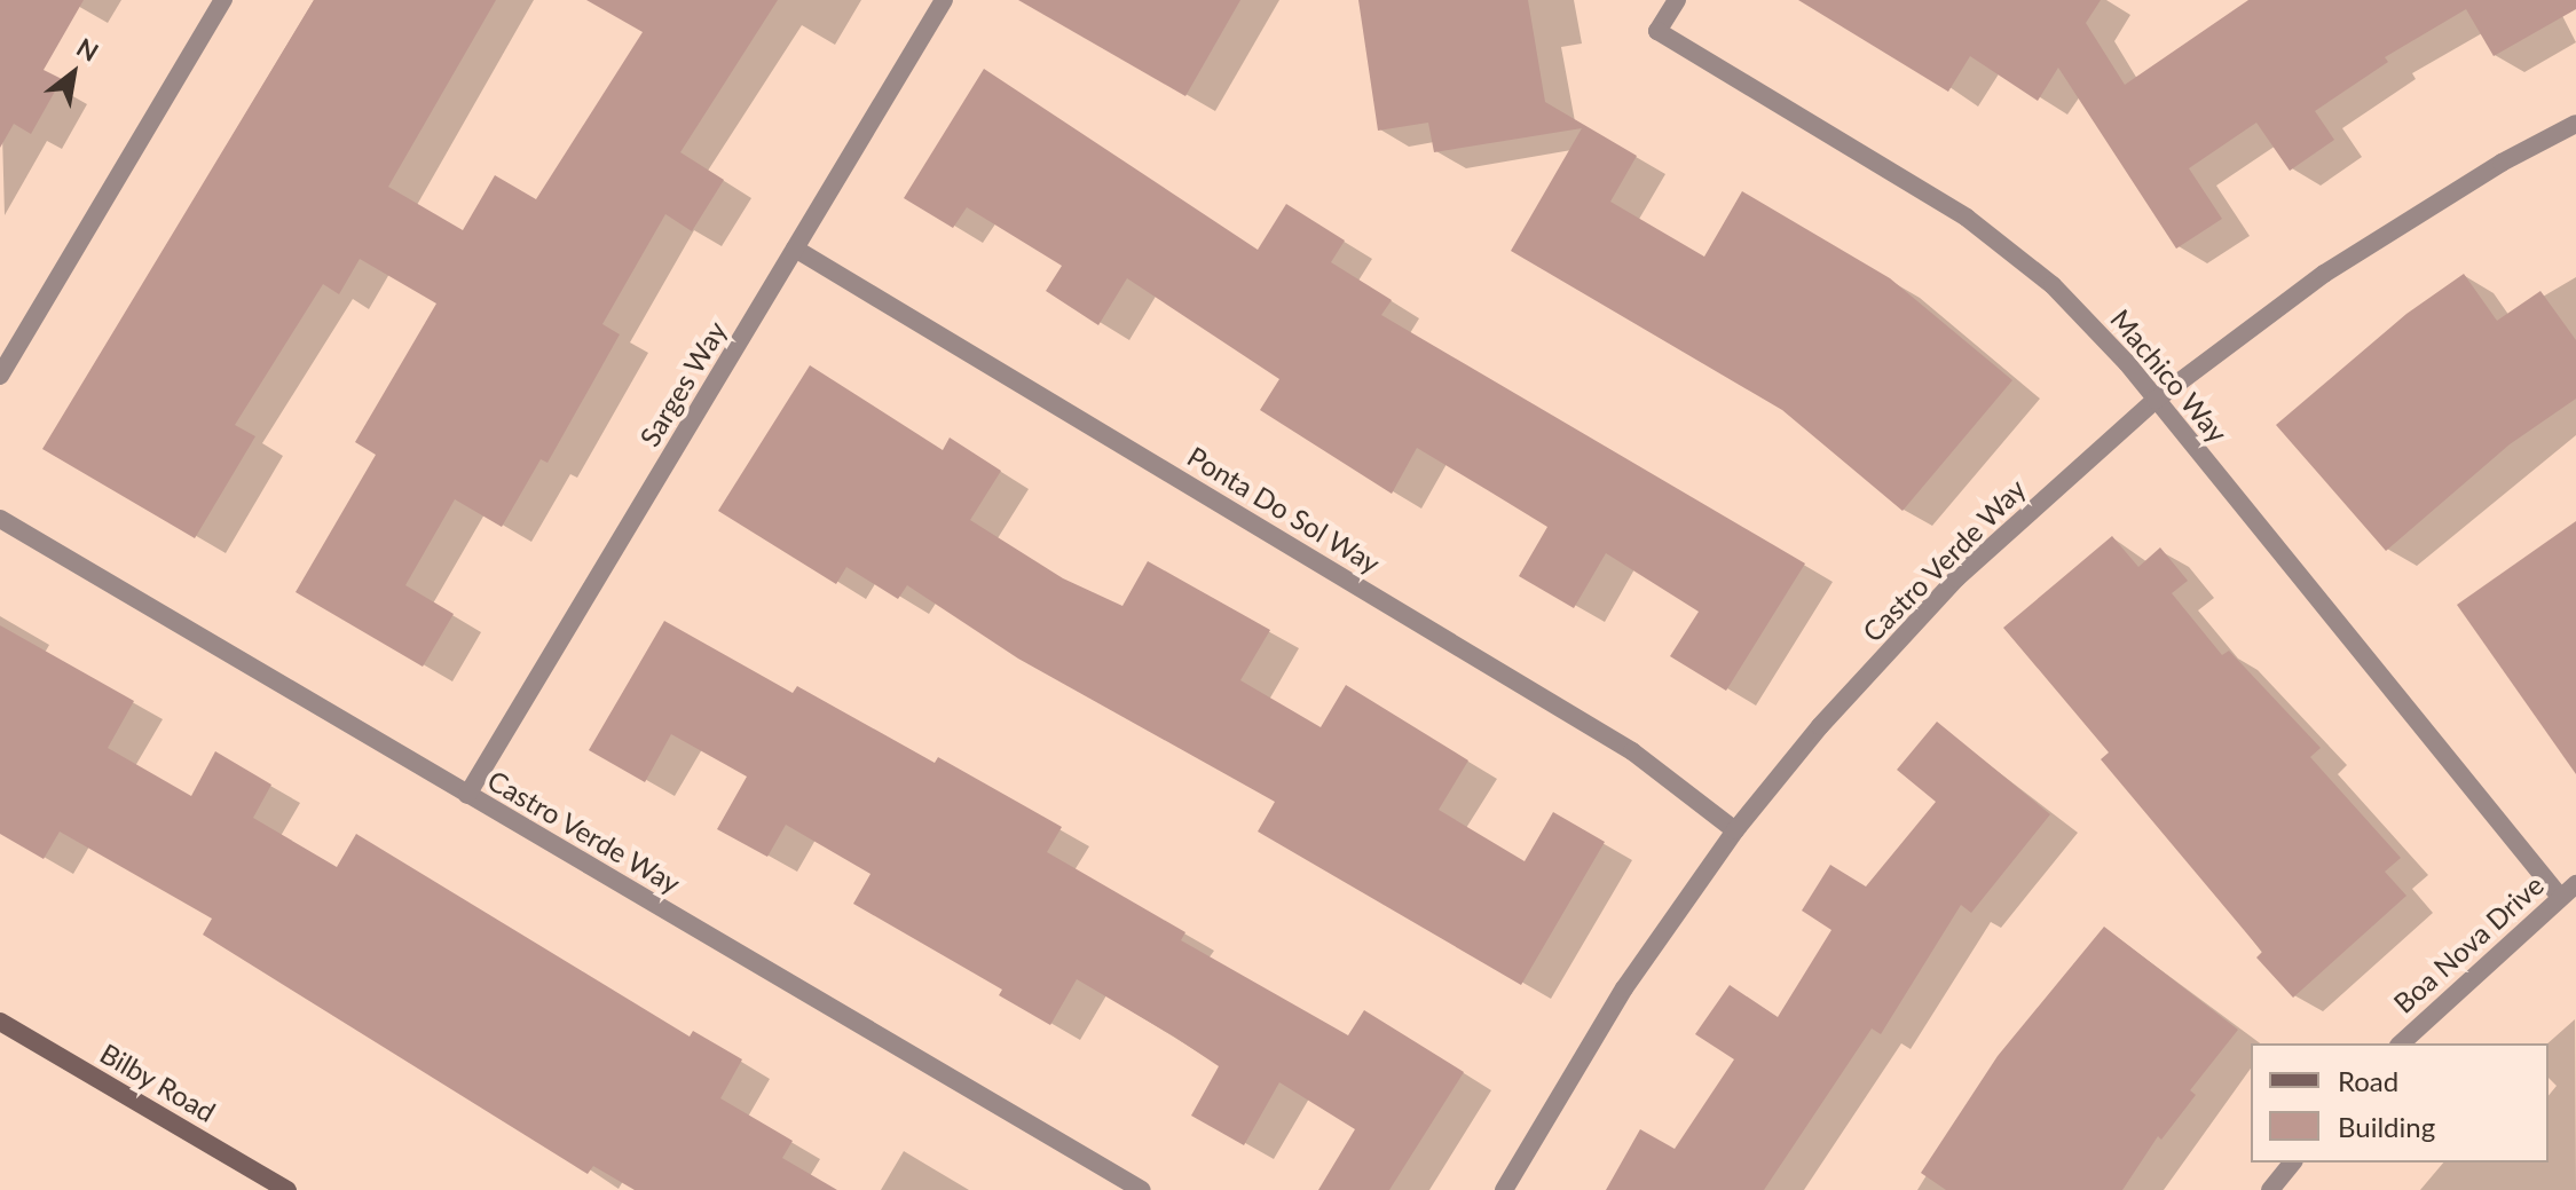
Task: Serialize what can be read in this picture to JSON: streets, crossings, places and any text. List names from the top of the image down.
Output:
{
  "streets": {
    "main road": ["Bilby Road"],
    "street": [
      "Machico Way",
      "Sarges Way",
      "Ponta Do Sol Way",
      "Castro Verde Way",
      "Boa Nova Drive"
    ]
  },
  "crossings": [
    ["Machico Way", "Castro Verde Way"],
    ["Machico Way", "Boa Nova Drive"],
    ["Sarges Way", "Ponta Do Sol Way"],
    ["Sarges Way", "Castro Verde Way"],
    ["Ponta Do Sol Way", "Castro Verde Way"]
  ],
  "legend": ["Road", "Building"],
  "north": "top right"
}
